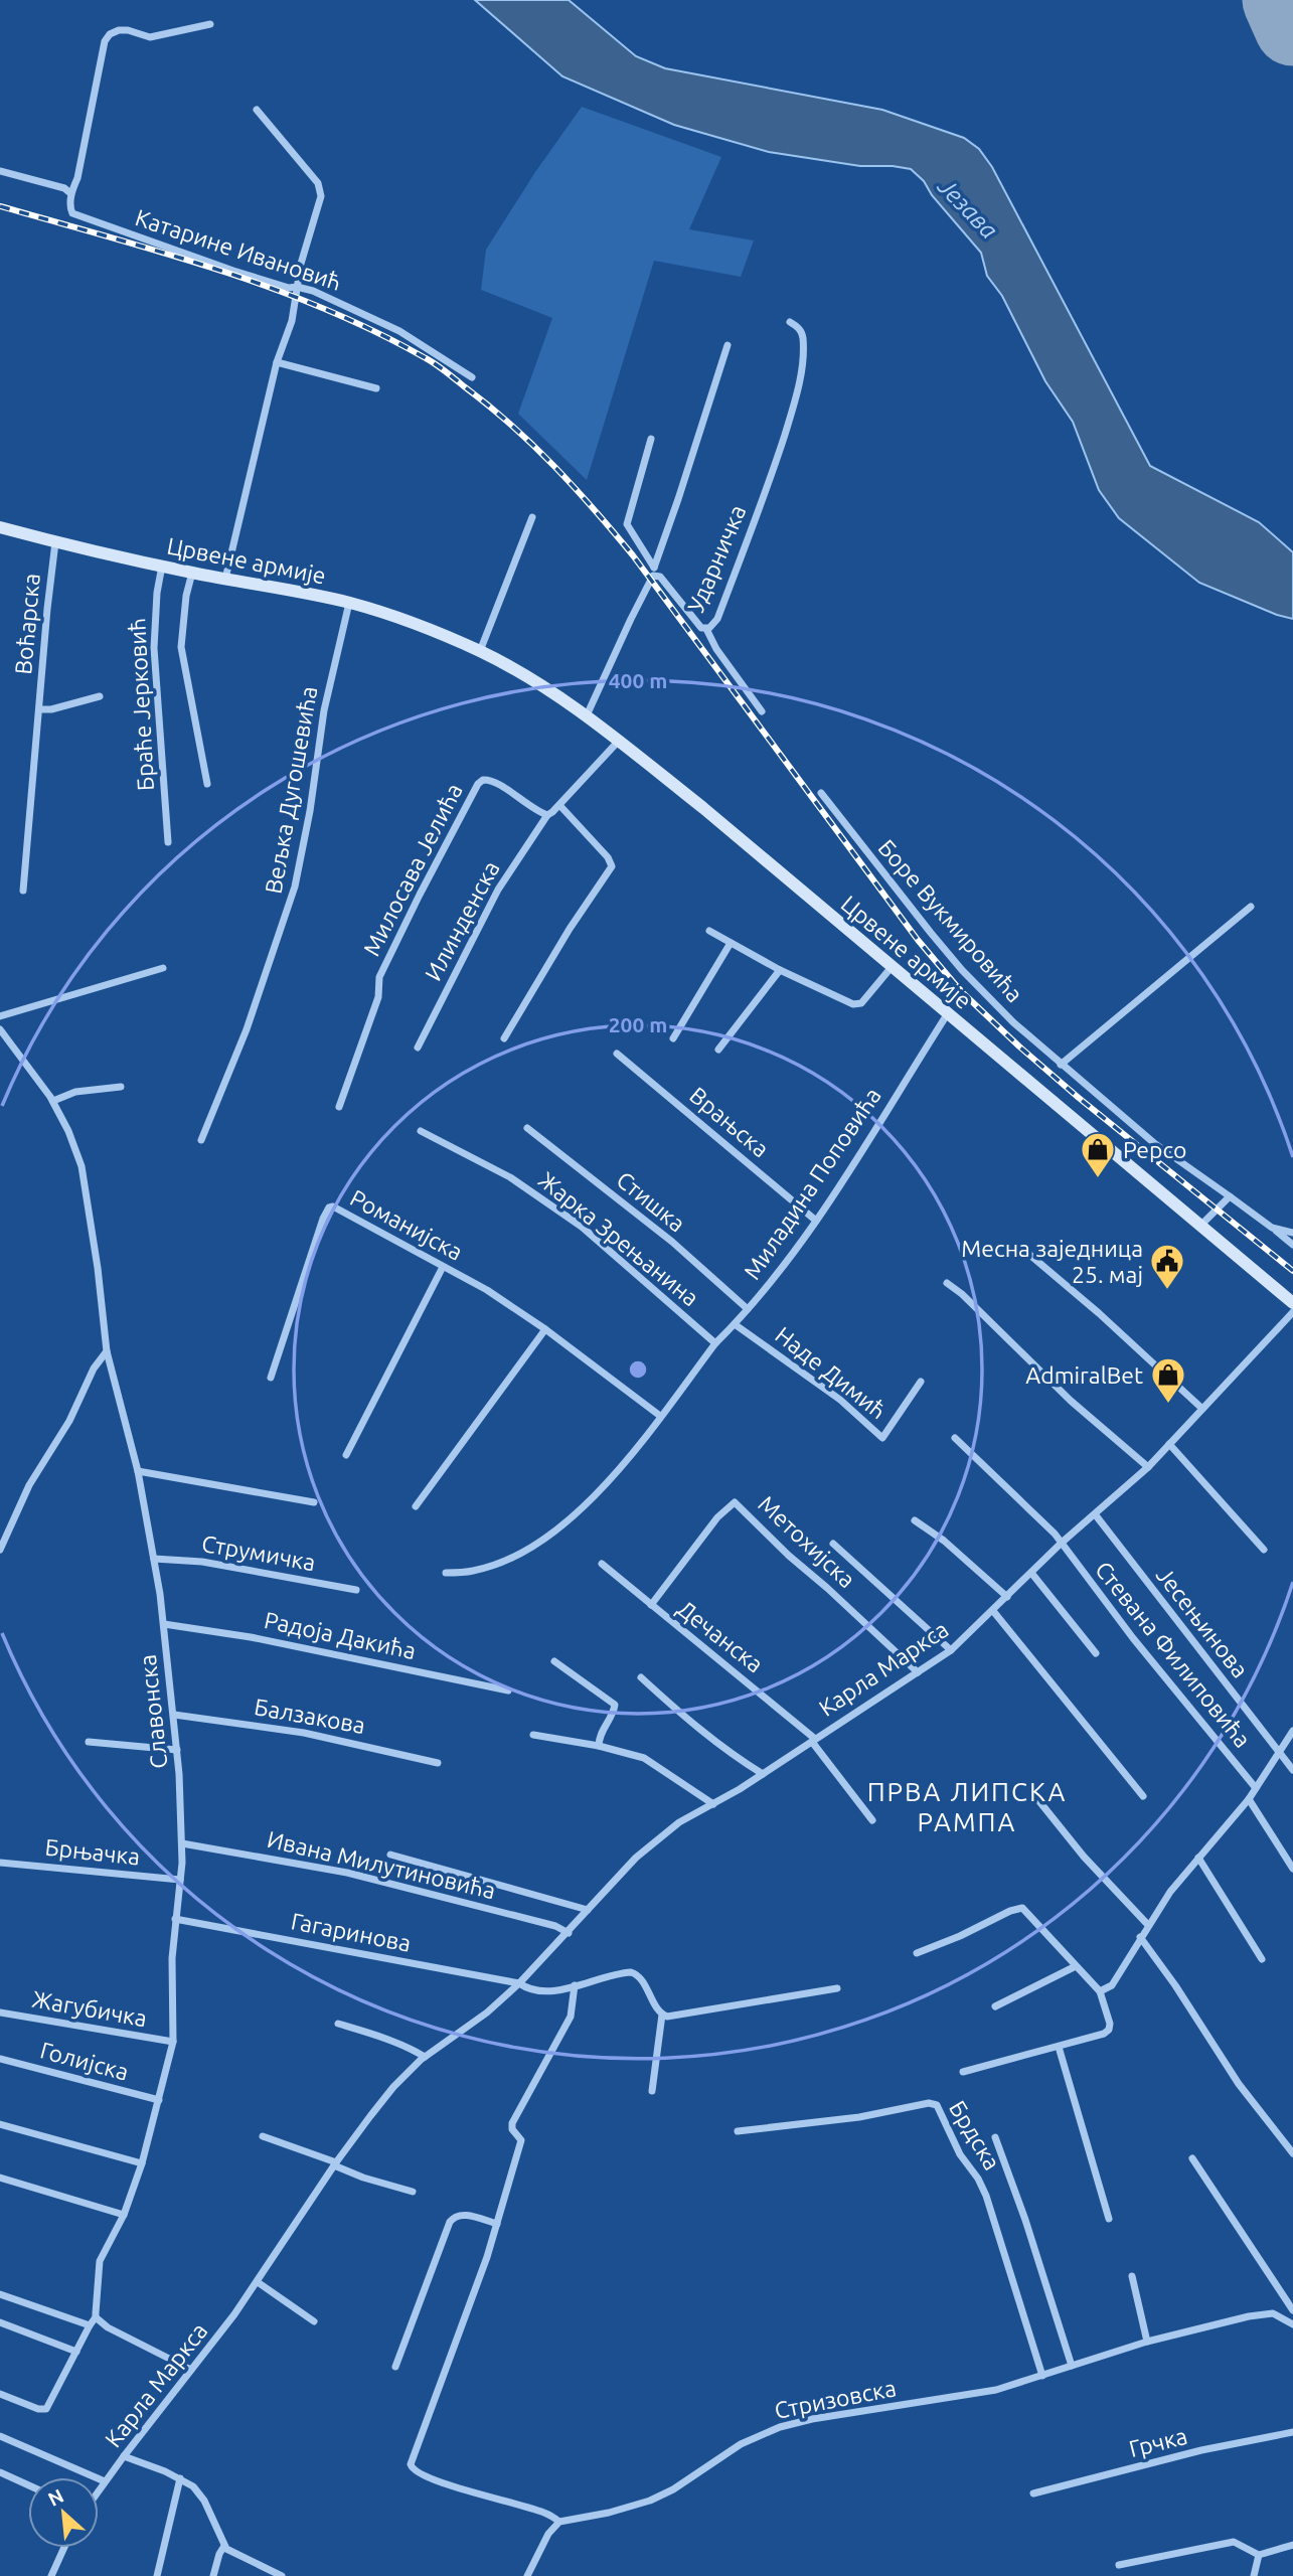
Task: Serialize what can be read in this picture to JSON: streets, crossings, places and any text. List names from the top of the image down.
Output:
{
  "streets": {
    "main road": ["Црвене армије"],
    "street": [
      "Катарине Ивановић",
      "Ударничка",
      "Воћарска",
      "Браће Јерковић",
      "Вељка Дугошевића",
      "Милосава Јелића",
      "Илинденска",
      "Боре Вукмировића",
      "Врањска",
      "Миладина Поповића",
      "Стишка",
      "Романијска",
      "Жарка Зрењанина",
      "Наде Димић",
      "Метохијска",
      "Струмичка",
      "Јесењинова",
      "Радоја Дакића",
      "Дечанска",
      "Стевана Филиповића",
      "Карла Маркса",
      "Славонска",
      "Балзакова",
      "Брњачка",
      "Ивана Милутиновића",
      "Гагаринова",
      "Жагубичка",
      "Голијска",
      "Брдска",
      "Стризовска",
      "Грчка"
    ]
  },
  "crossings": [
    ["Црвене армије", "Воћарска"],
    ["Црвене армије", "Браће Јерковић"],
    ["Црвене армије", "Вељка Дугошевића"],
    ["Црвене армије", "Миладина Поповића"],
    ["Милосава Јелића", "Илинденска"],
    ["Врањска", "Миладина Поповића"],
    ["Миладина Поповића", "Стишка"],
    ["Миладина Поповића", "Романијска"],
    ["Миладина Поповића", "Жарка Зрењанина"],
    ["Миладина Поповића", "Наде Димић"],
    ["Метохијска", "Дечанска"],
    ["Метохијска", "Карла Маркса"],
    ["Струмичка", "Славонска"],
    ["Јесењинова", "Карла Маркса"],
    ["Радоја Дакића", "Славонска"],
    ["Дечанска", "Карла Маркса"],
    ["Стевана Филиповића", "Карла Маркса"],
    ["Карла Маркса", "Ивана Милутиновића"],
    ["Карла Маркса", "Гагаринова"],
    ["Славонска", "Балзакова"],
    ["Славонска", "Брњачка"],
    ["Славонска", "Ивана Милутиновића"],
    ["Славонска", "Гагаринова"],
    ["Славонска", "Жагубичка"],
    ["Славонска", "Голијска"],
    ["Брдска", "Стризовска"]
  ],
  "districts": ["ПРВА ЛИПСКА РАМПА"],
  "water": ["Језава"],
  "places": {
    "shop": ["Pepco", "AdmiralBet"],
    "public building": ["Месна заједница 25. мај"]
  },
  "north": "top left",
  "rings": ["400 m", "200 m"]
}
